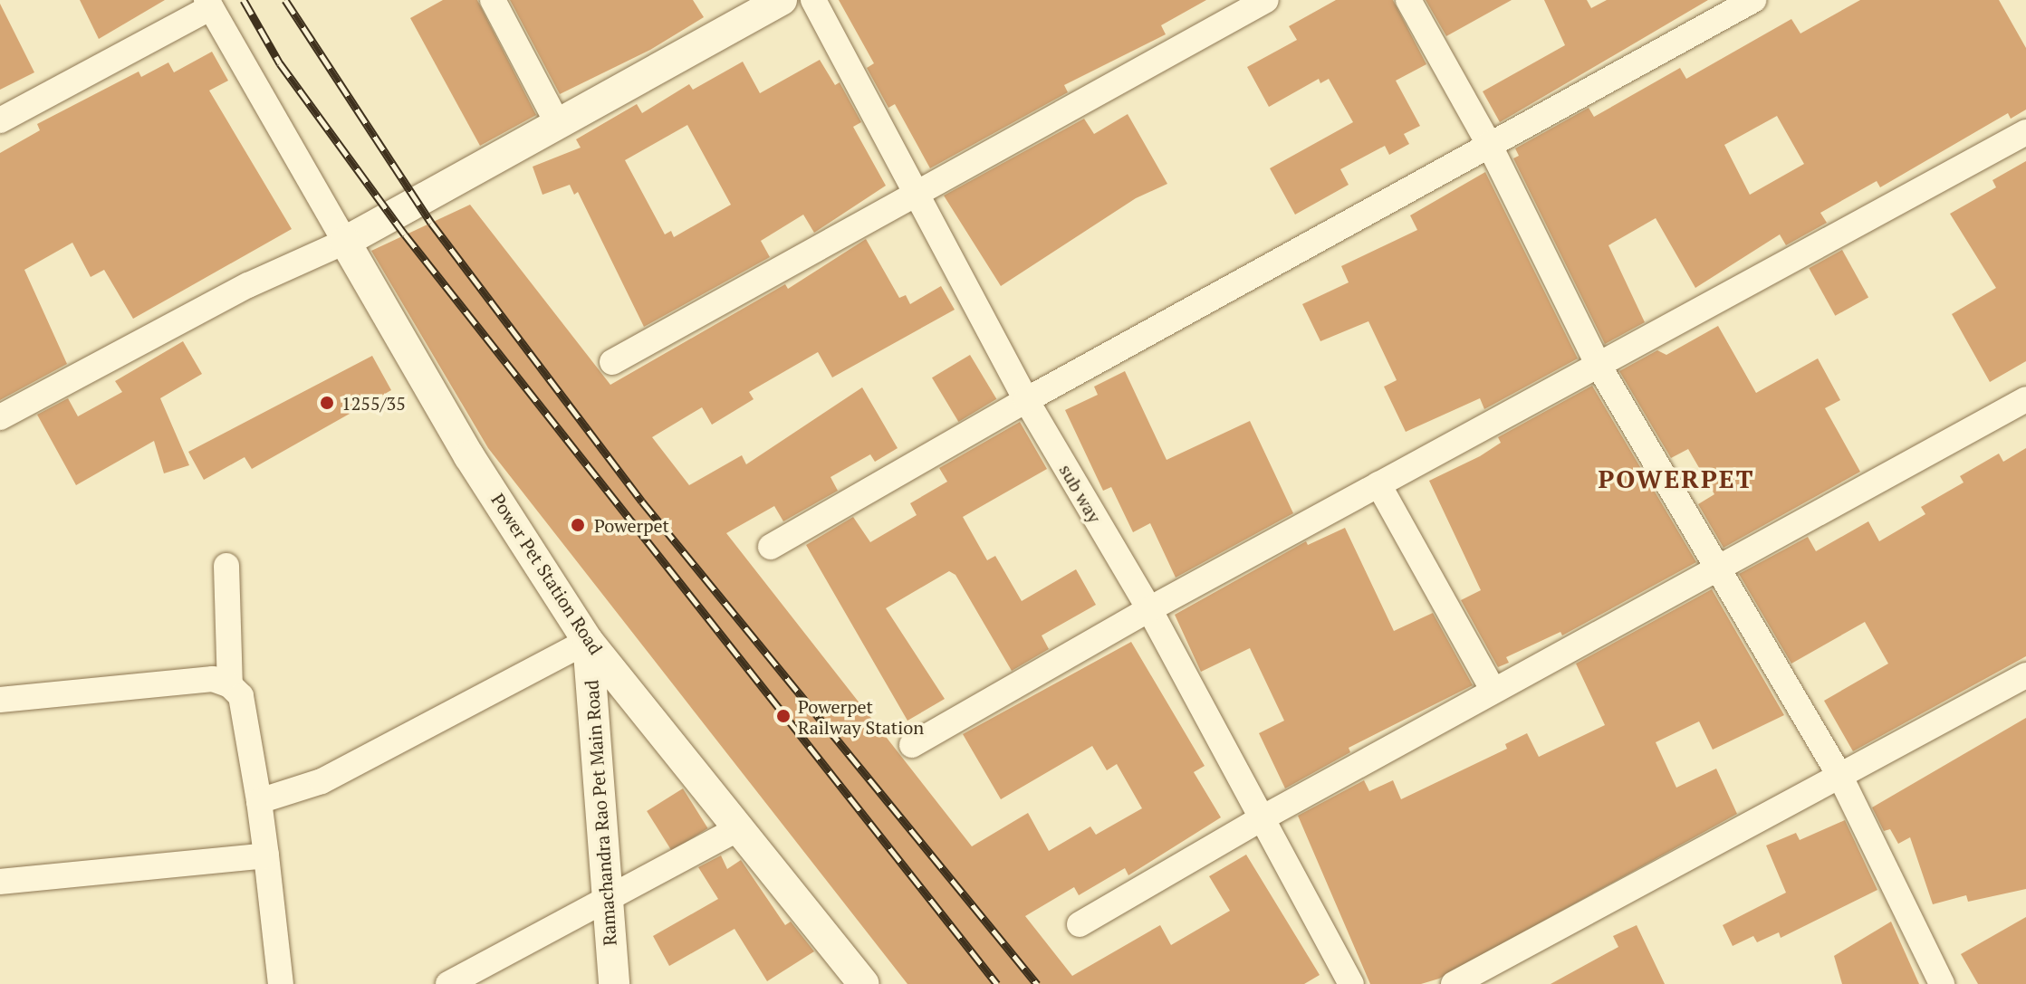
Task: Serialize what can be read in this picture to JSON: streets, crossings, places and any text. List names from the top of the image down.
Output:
{
  "streets": {
    "street": ["sub way", "Power Pet Station Road", "Ramachandra Rao Pet Main Road"]
  },
  "crossings": [
    ["Power Pet Station Road", "Ramachandra Rao Pet Main Road"]
  ],
  "districts": ["POWERPET"],
  "places": ["1255/35", "Powerpet", "Powerpet Railway Station"]
}
